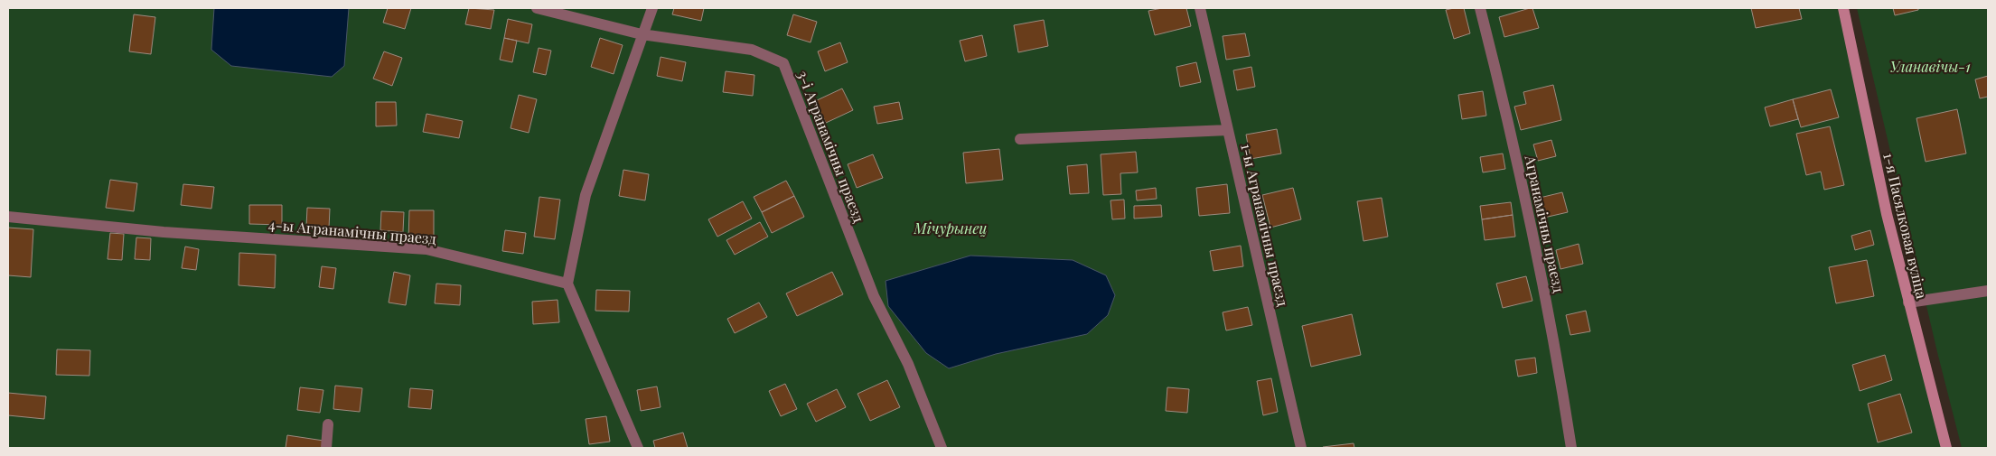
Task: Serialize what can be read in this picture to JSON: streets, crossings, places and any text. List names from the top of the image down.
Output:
{
  "streets": {
    "street": ["1-я Пасялковая вуліца"],
    "lane": [
      "3-і Агранамічны праезд",
      "Агранамічны праезд",
      "1-ы Агранамічны праезд",
      "4-ы Агранамічны праезд"
    ]
  },
  "parks": ["Уланавічы-1", "Мічурынец"]
}
